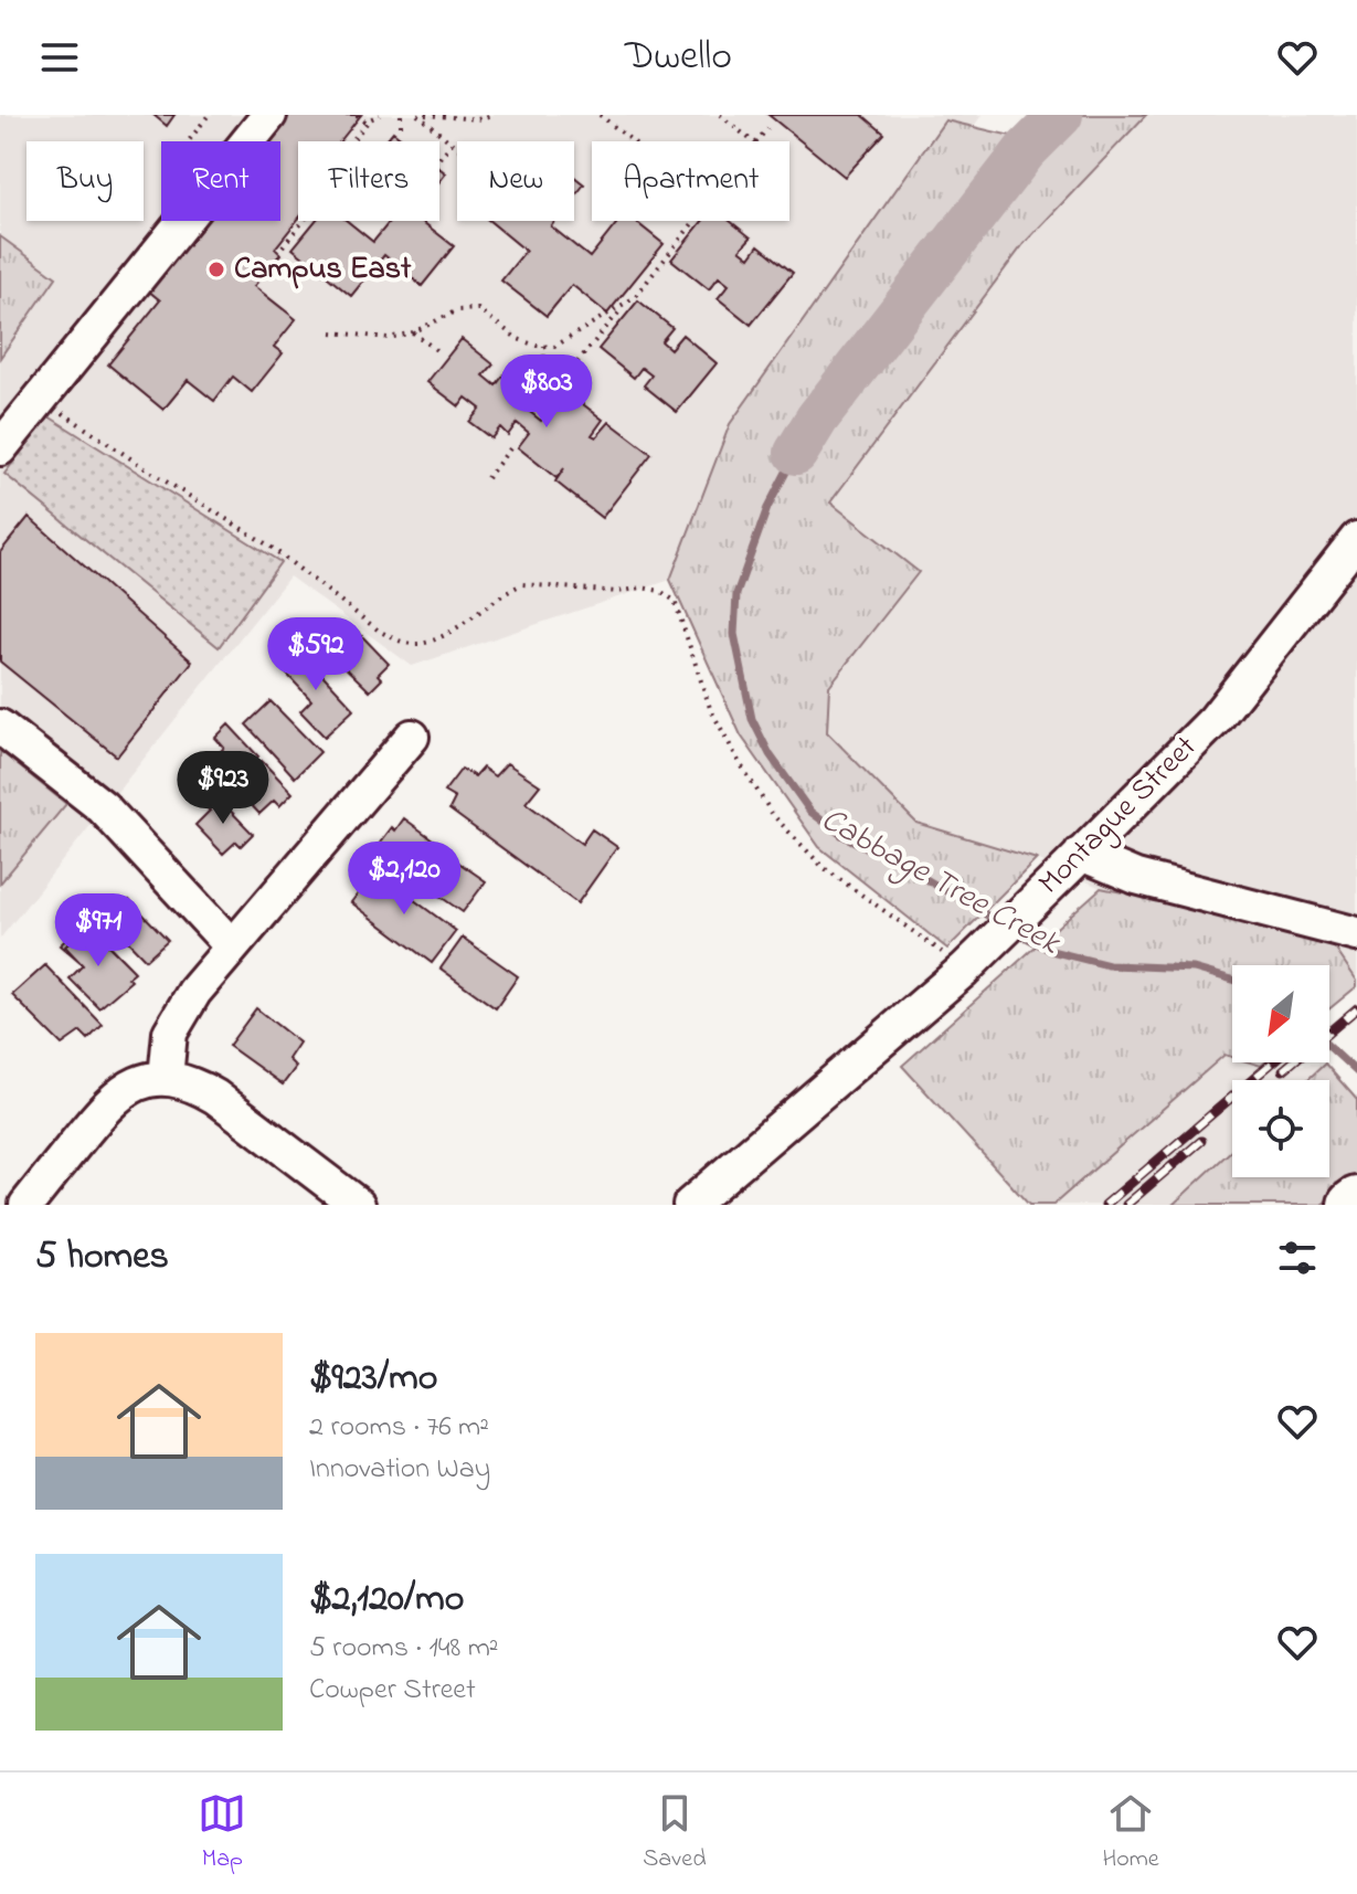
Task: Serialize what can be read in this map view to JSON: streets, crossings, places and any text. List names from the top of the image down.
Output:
{
  "streets": {
    "street": ["Montague Street"]
  },
  "water": ["Cabbage Tree Creek"],
  "places": ["Campus East"],
  "north": "bottom left",
  "page": {
    "header": "Dwello",
    "chip": [
      "Buy",
      "Rent",
      "Filters",
      "New",
      "Apartment"
    ],
    "price": [
      "$803",
      "$592",
      "$923",
      "$2,120",
      "$971"
    ],
    "heading": "5 homes",
    "list": [
      {
        "name": "$923/mo",
        "note": "2 rooms · 76 m² · Innovation Way"
      },
      {
        "name": "$2,120/mo",
        "note": "5 rooms · 148 m² · Cowper Street"
      }
    ],
    "tabs": ["Map", "Saved", "Home"]
  }
}
